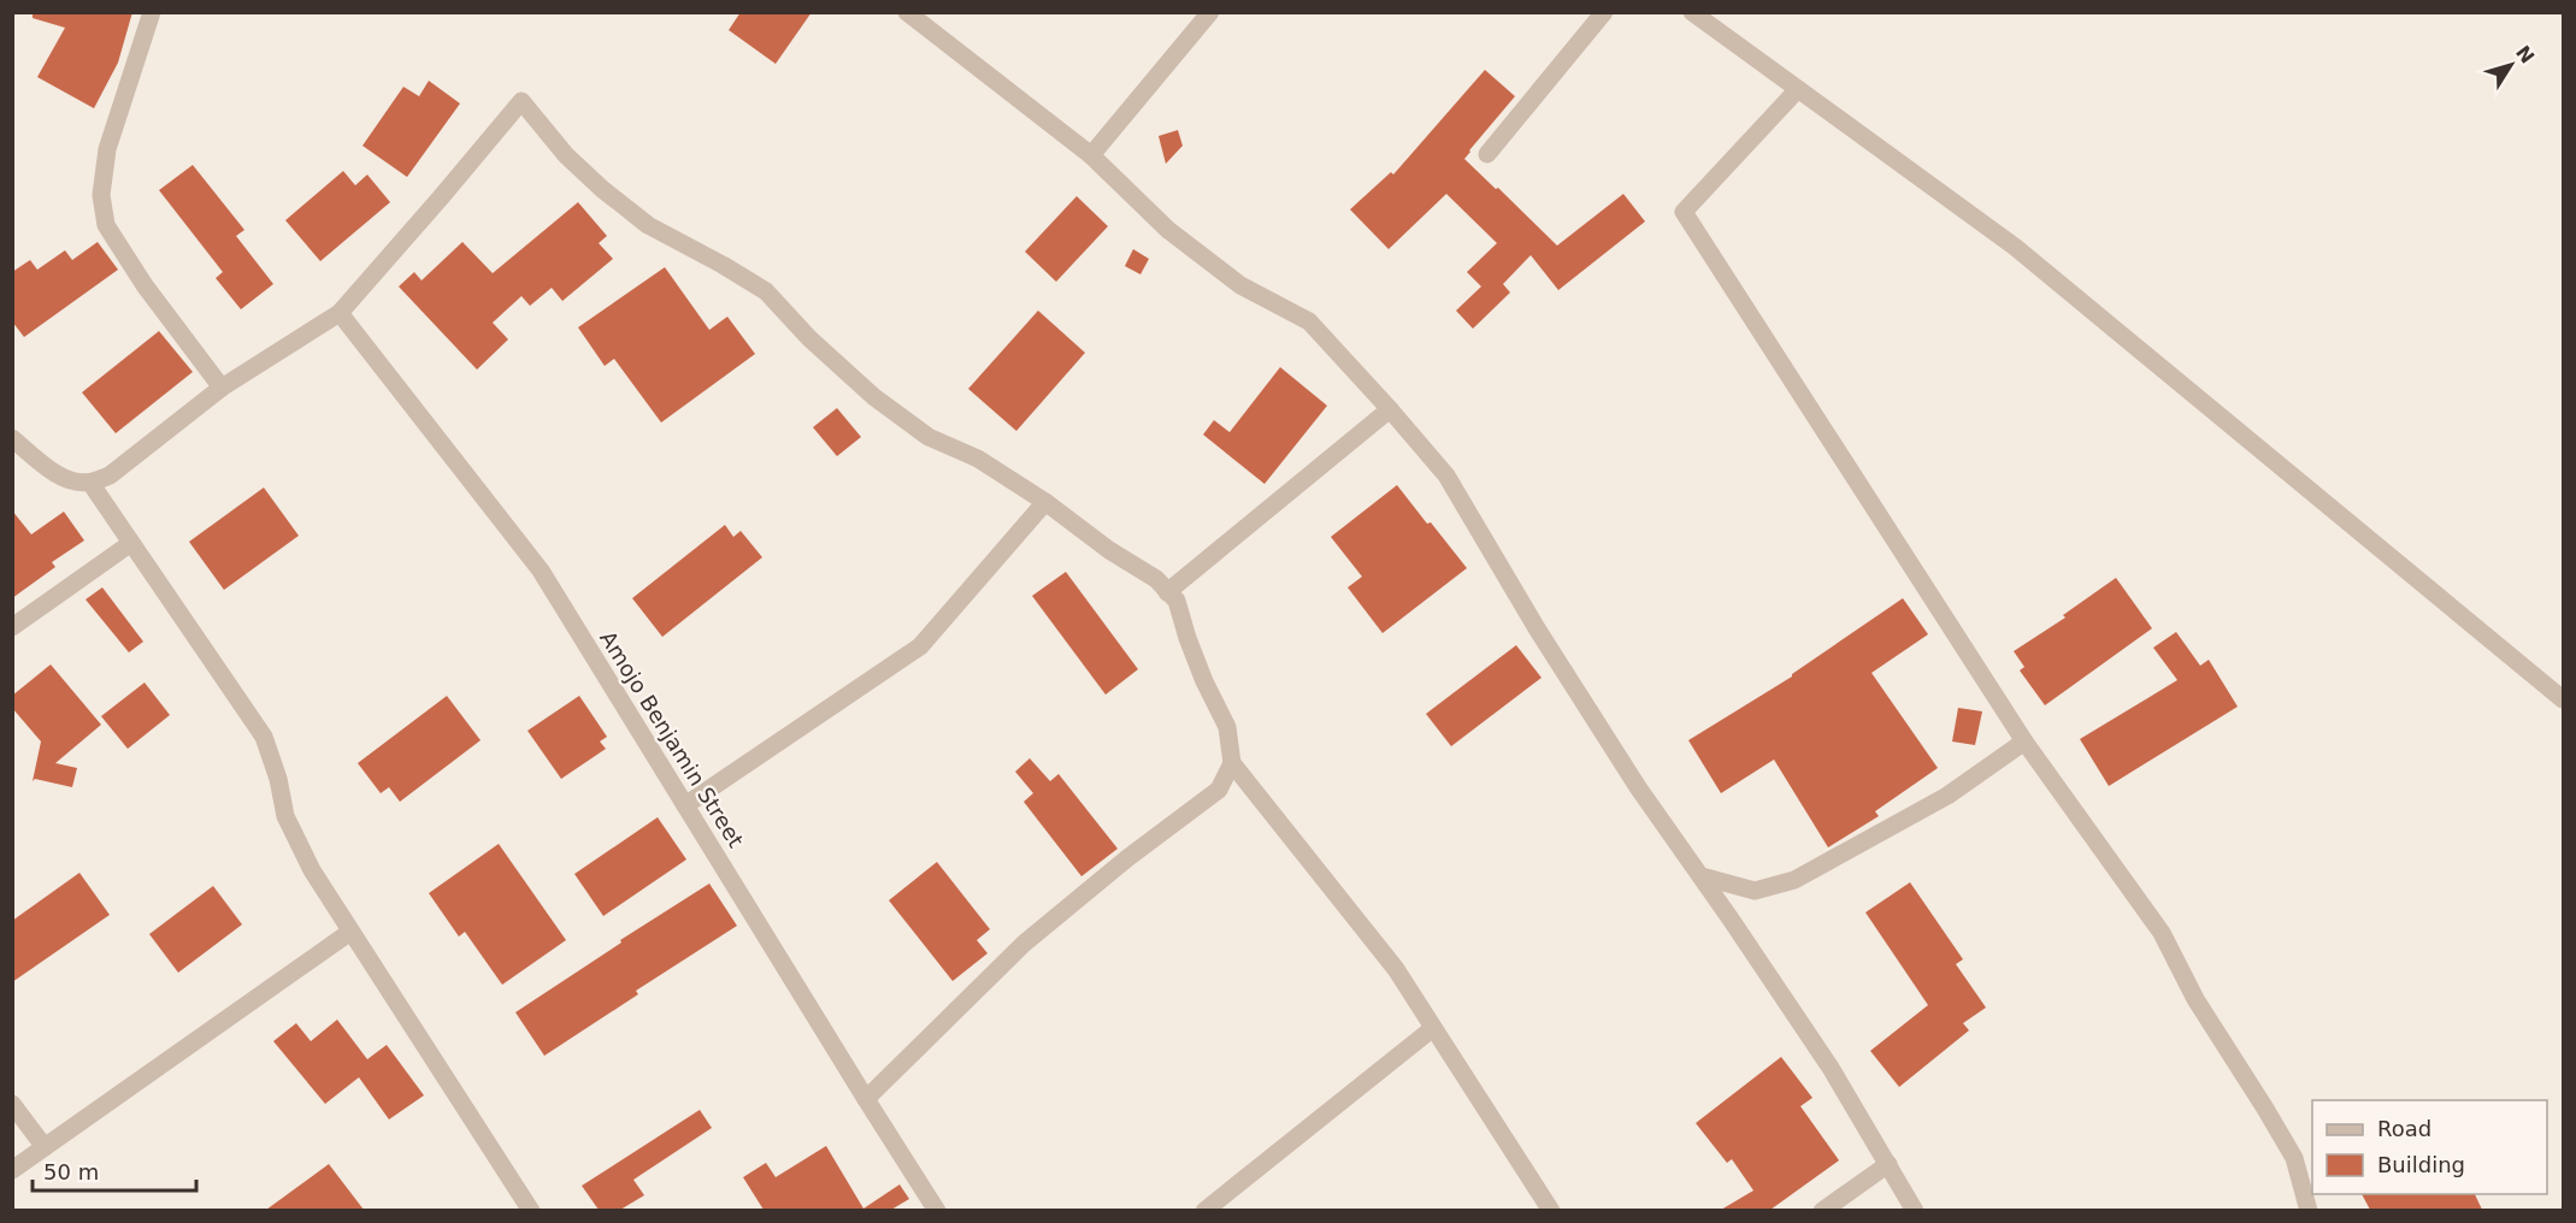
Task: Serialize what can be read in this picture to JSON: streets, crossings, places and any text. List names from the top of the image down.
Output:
{
  "streets": {
    "street": ["Amojo Benjamin Street"]
  },
  "legend": ["Road", "Building"],
  "scale_bar": "50 m",
  "north": "top right"
}
